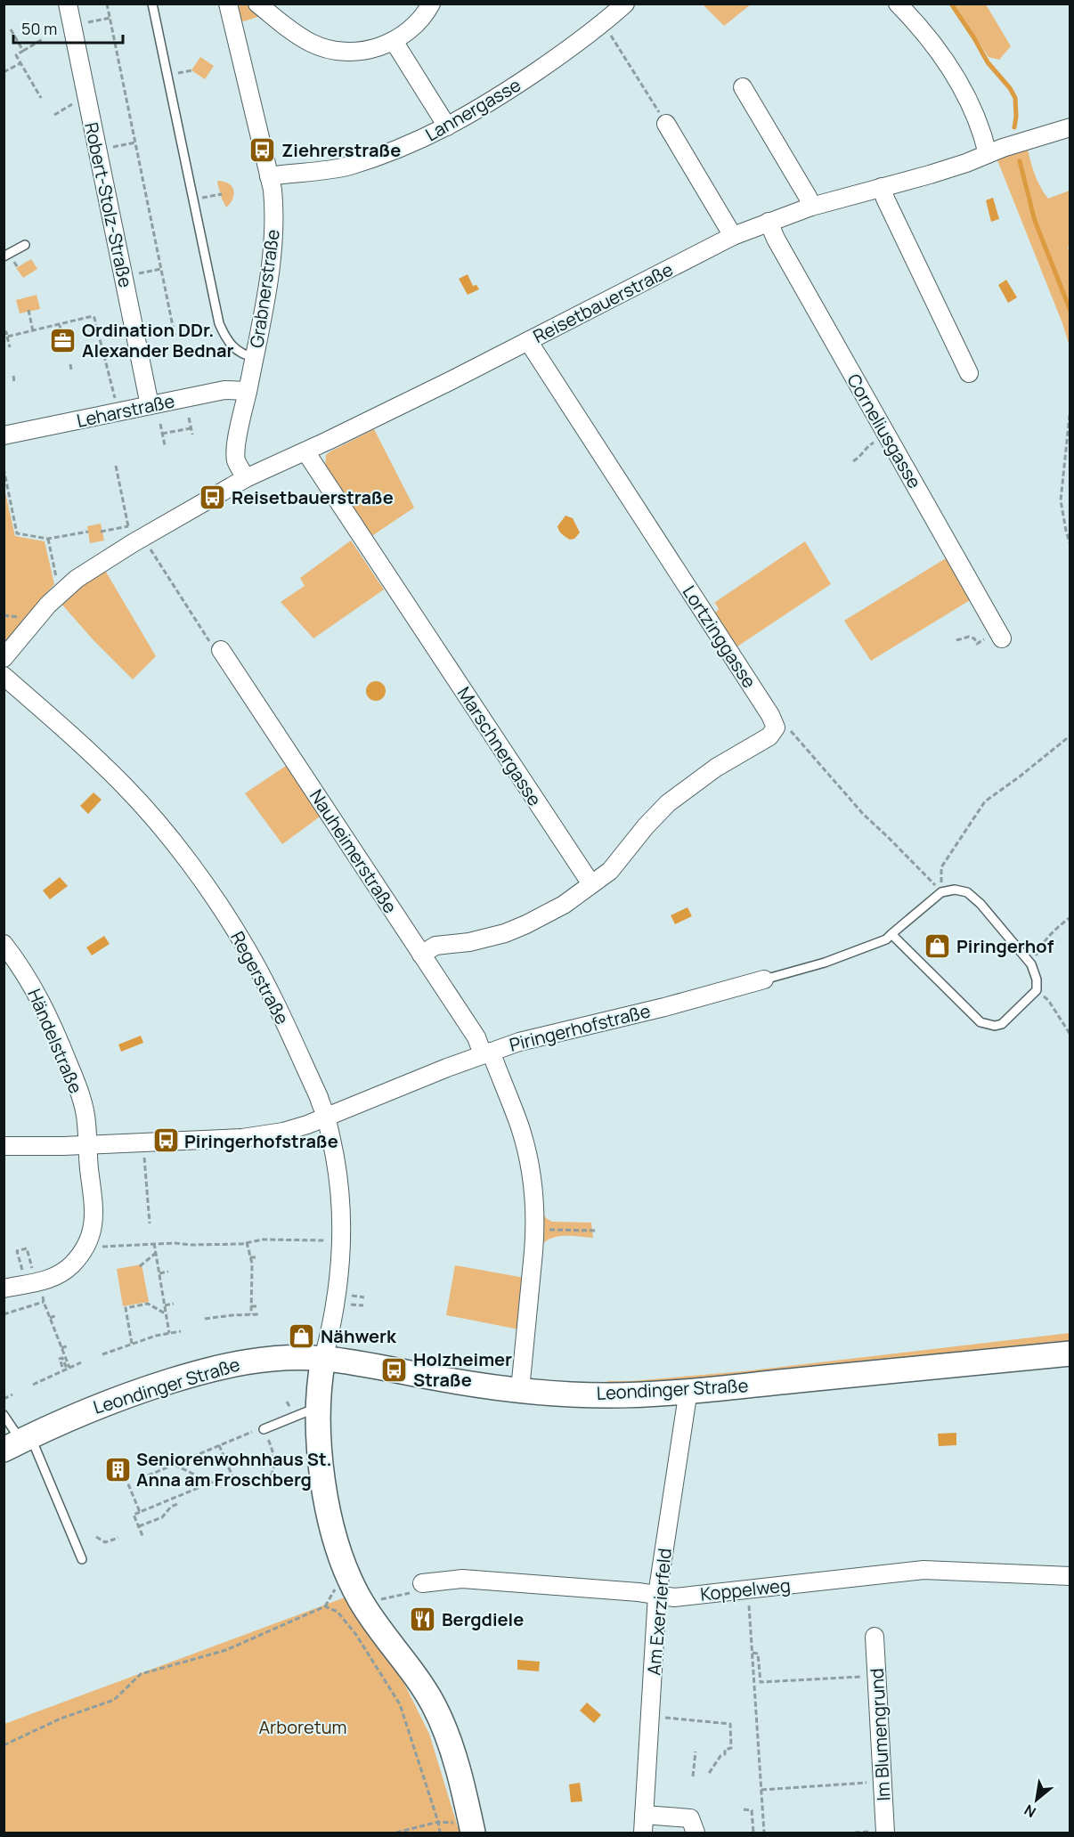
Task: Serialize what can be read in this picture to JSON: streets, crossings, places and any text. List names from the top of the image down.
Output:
{
  "streets": {
    "street": [
      "Lannergasse",
      "Robert-Stolz-Straße",
      "Grabnerstraße",
      "Reisetbauerstraße",
      "Leharstraße",
      "Corneliusgasse",
      "Lortzinggasse",
      "Marschnergasse",
      "Nauheimerstraße",
      "Regerstraße",
      "Piringerhofstraße",
      "Händelstraße",
      "Leondinger Straße",
      "Koppelweg",
      "Am Exerzierfeld",
      "Im Blumengrund"
    ]
  },
  "crossings": [
    ["Lannergasse", "Grabnerstraße"],
    ["Robert-Stolz-Straße", "Leharstraße"],
    ["Grabnerstraße", "Reisetbauerstraße"],
    ["Grabnerstraße", "Leharstraße"],
    ["Reisetbauerstraße", "Corneliusgasse"],
    ["Reisetbauerstraße", "Lortzinggasse"],
    ["Reisetbauerstraße", "Marschnergasse"],
    ["Nauheimerstraße", "Piringerhofstraße"],
    ["Nauheimerstraße", "Leondinger Straße"],
    ["Regerstraße", "Piringerhofstraße"],
    ["Regerstraße", "Leondinger Straße"],
    ["Piringerhofstraße", "Händelstraße"],
    ["Leondinger Straße", "Am Exerzierfeld"],
    ["Koppelweg", "Am Exerzierfeld"]
  ],
  "parks": ["Arboretum"],
  "places": {
    "bus stop": [
      "Ziehrerstraße",
      "Reisetbauerstraße",
      "Piringerhofstraße",
      "Holzheimer Straße"
    ],
    "office": ["Ordination DDr. Alexander Bednar"],
    "shop": ["Piringerhof", "Nähwerk"],
    "building": ["Seniorenwohnhaus St. Anna am Froschberg"],
    "restaurant": ["Bergdiele"]
  },
  "scale_bar": "50 m",
  "north": "bottom left"
}
